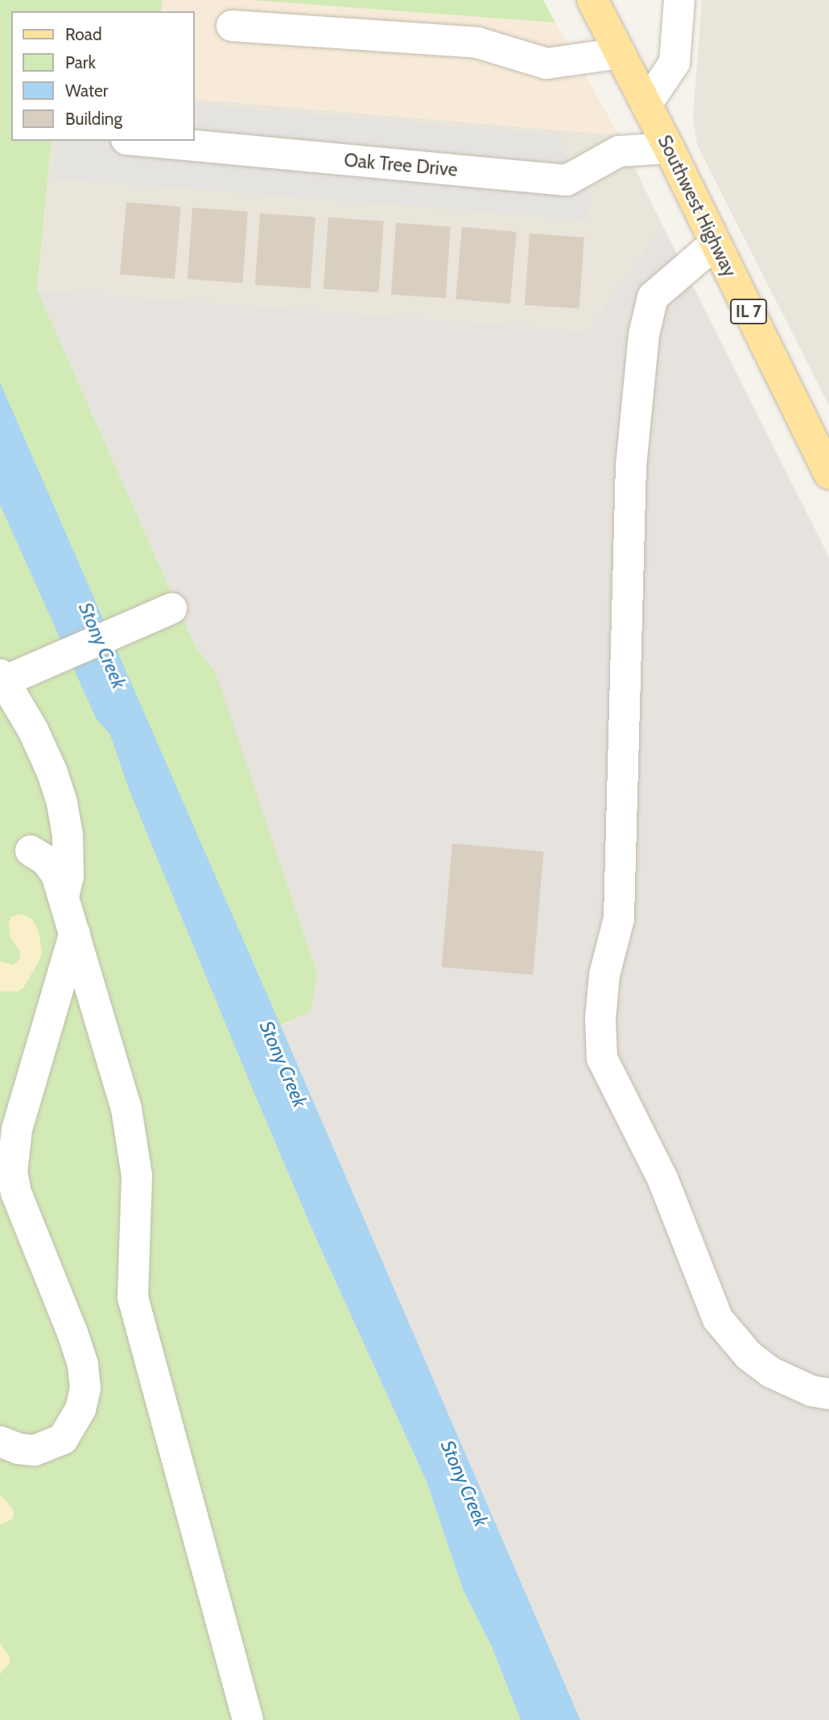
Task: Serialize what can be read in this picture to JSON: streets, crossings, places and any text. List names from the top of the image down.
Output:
{
  "streets": {
    "main road": ["Southwest Highway", "IL 7"],
    "street": ["Oak Tree Drive"]
  },
  "crossings": [
    ["Oak Tree Drive", "Southwest Highway"]
  ],
  "water": ["Stony Creek"],
  "legend": [
    "Road",
    "Park",
    "Water",
    "Building"
  ]
}
